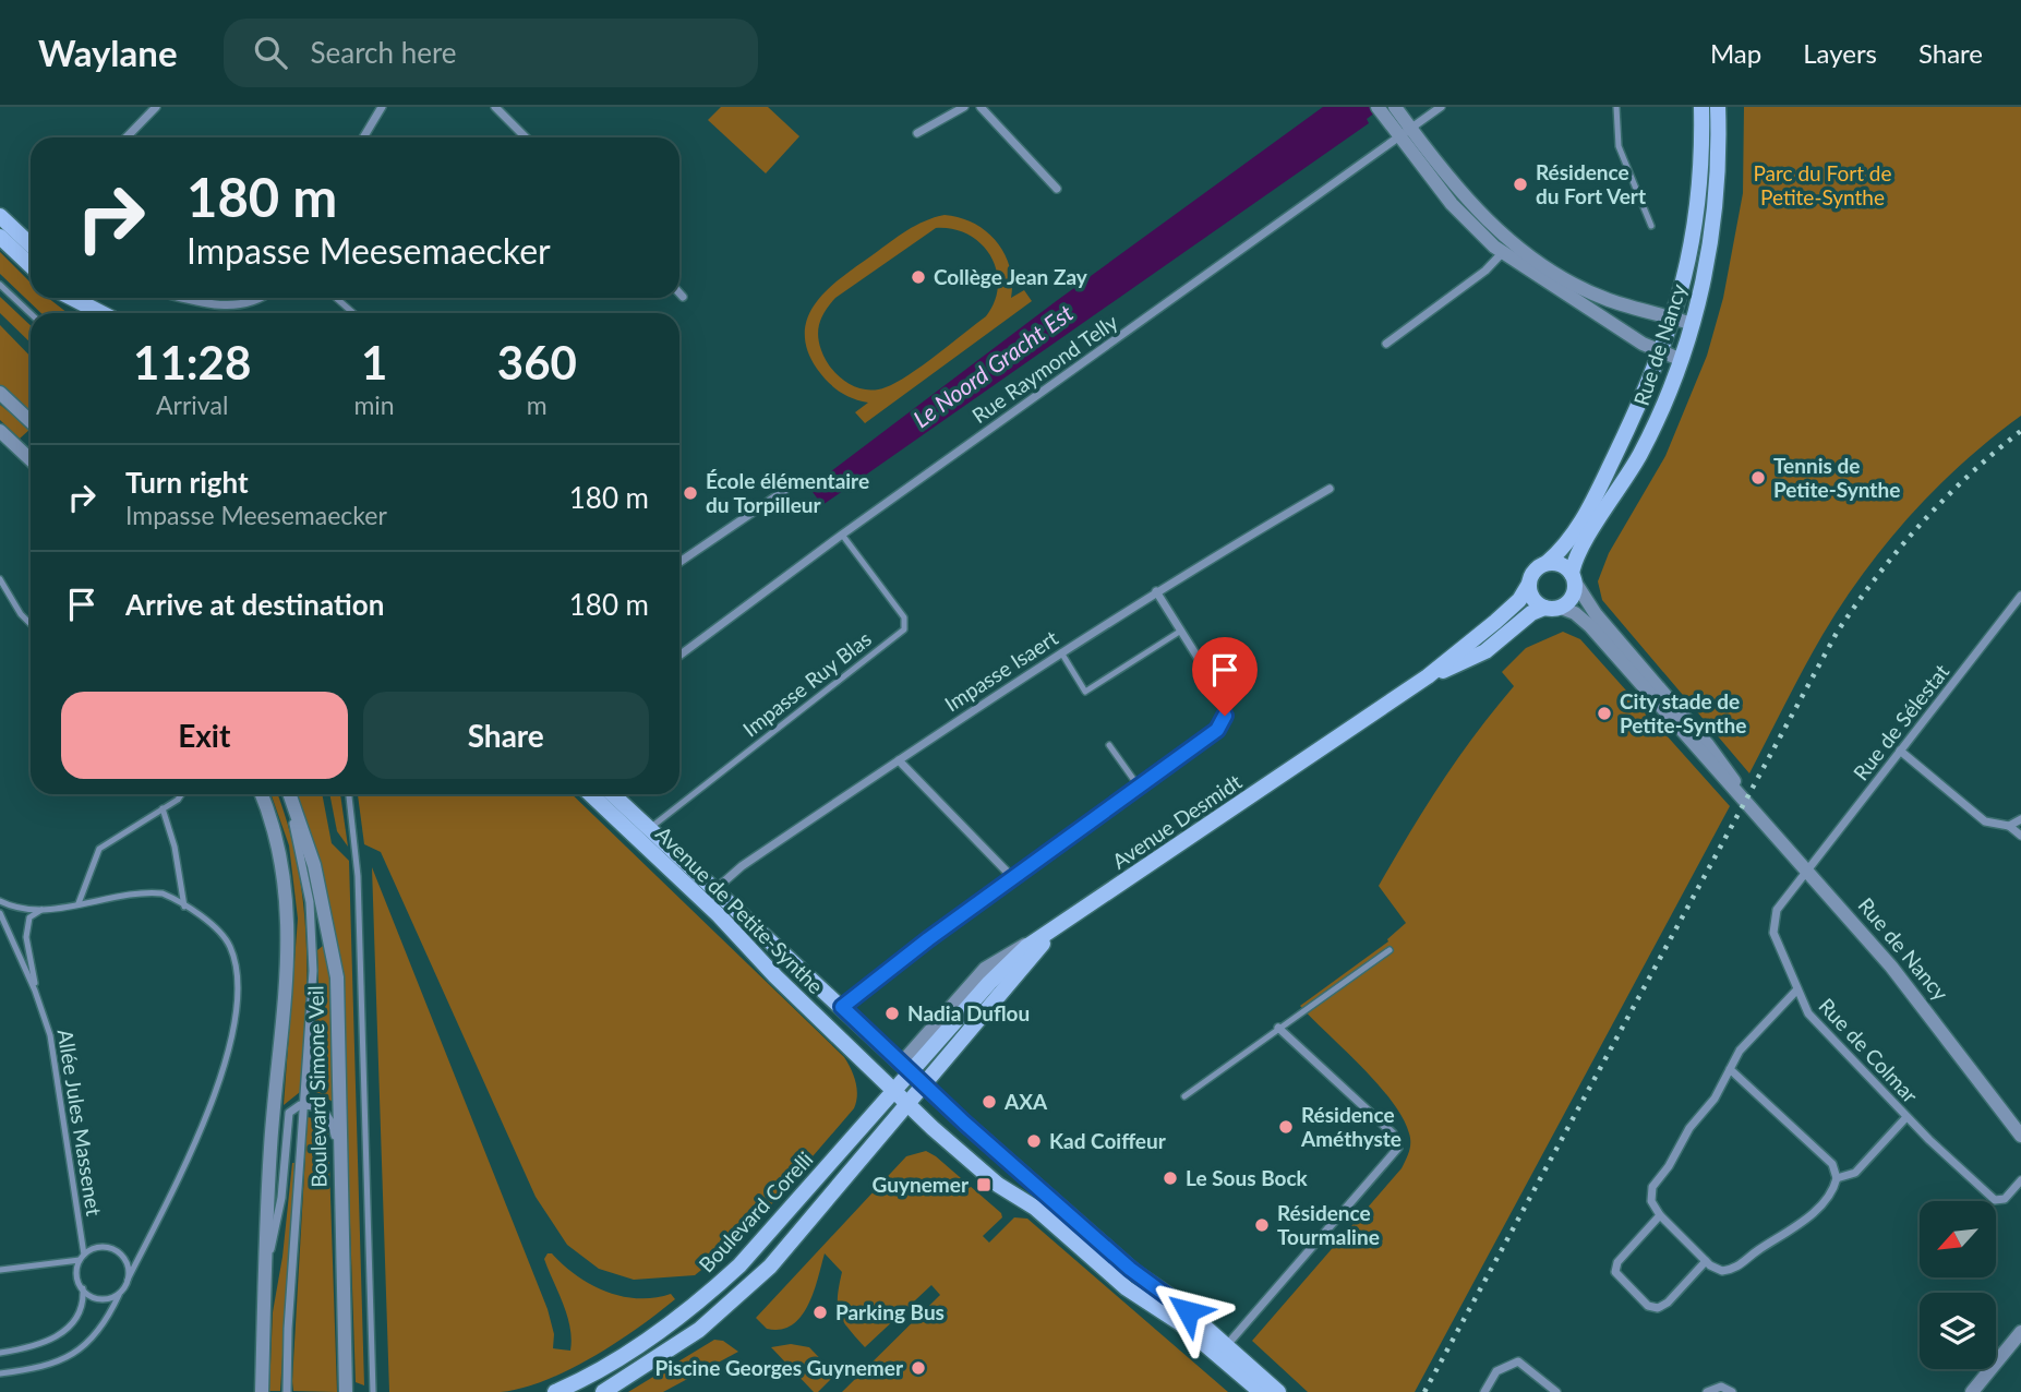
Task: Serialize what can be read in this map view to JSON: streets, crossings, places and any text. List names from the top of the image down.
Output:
{
  "streets": {
    "main road": [
      "Rue de Nancy",
      "Avenue Desmidt",
      "Avenue de Petite-Synthe",
      "Boulevard Corelli"
    ],
    "street": [
      "Rue Raymond Telly",
      "Impasse Isaert",
      "Rue de Sélestat",
      "Rue de Colmar",
      "Boulevard Simone Veil"
    ],
    "lane": ["Impasse Ruy Blas", "Allée Jules Massenet"]
  },
  "crossings": [
    ["Rue de Nancy", "Rue de Sélestat"],
    ["Rue de Nancy", "Avenue Desmidt"],
    ["Rue de Nancy", "Rue de Colmar"],
    ["Rue Raymond Telly", "Impasse Ruy Blas"],
    ["Impasse Isaert", "Avenue de Petite-Synthe"],
    ["Impasse Ruy Blas", "Avenue de Petite-Synthe"],
    ["Rue de Sélestat", "Rue de Colmar"],
    ["Avenue Desmidt", "Avenue de Petite-Synthe"],
    ["Avenue Desmidt", "Boulevard Corelli"],
    ["Avenue de Petite-Synthe", "Boulevard Corelli"]
  ],
  "water": ["Le Noord Gracht Est"],
  "parks": ["Parc du Fort de Petite-Synthe"],
  "places": {
    "other": [
      "Résidence du Fort Vert",
      "Collège Jean Zay",
      "Tennis de Petite-Synthe",
      "École élémentaire du Torpilleur",
      "City stade de Petite-Synthe",
      "Nadia Duflou",
      "AXA",
      "Résidence Améthyste",
      "Kad Coiffeur",
      "Le Sous Bock",
      "Résidence Tourmaline",
      "Parking Bus",
      "Piscine Georges Guynemer"
    ],
    "transit": ["Guynemer"]
  },
  "north": "bottom left",
  "page": {
    "header": "Waylane",
    "search": "Search here",
    "nav": ["Map", "Layers", "Share"],
    "turn": ["180 m", "Impasse Meesemaecker"],
    "eta": [
      "11:28",
      "Arrival",
      "1",
      "min",
      "360",
      "m"
    ],
    "list": [
      {
        "name": "Turn right",
        "note": "Impasse Meesemaecker",
        "value": "180 m"
      },
      {
        "name": "Arrive at destination",
        "value": "180 m"
      }
    ],
    "buttons": ["Exit", "Share"]
  }
}
